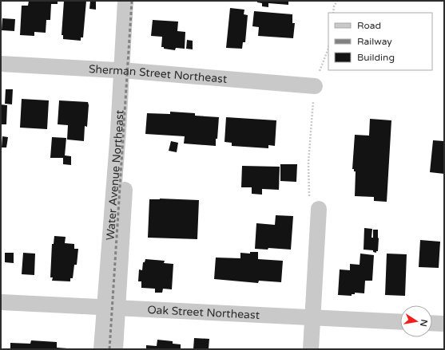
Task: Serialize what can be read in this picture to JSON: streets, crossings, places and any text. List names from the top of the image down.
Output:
{
  "streets": {
    "street": ["Sherman Street Northeast", "Water Avenue Northeast", "Oak Street Northeast"]
  },
  "crossings": [
    ["Sherman Street Northeast", "Water Avenue Northeast"],
    ["Water Avenue Northeast", "Oak Street Northeast"]
  ],
  "legend": ["Road", "Railway", "Building"],
  "north": "right"
}
